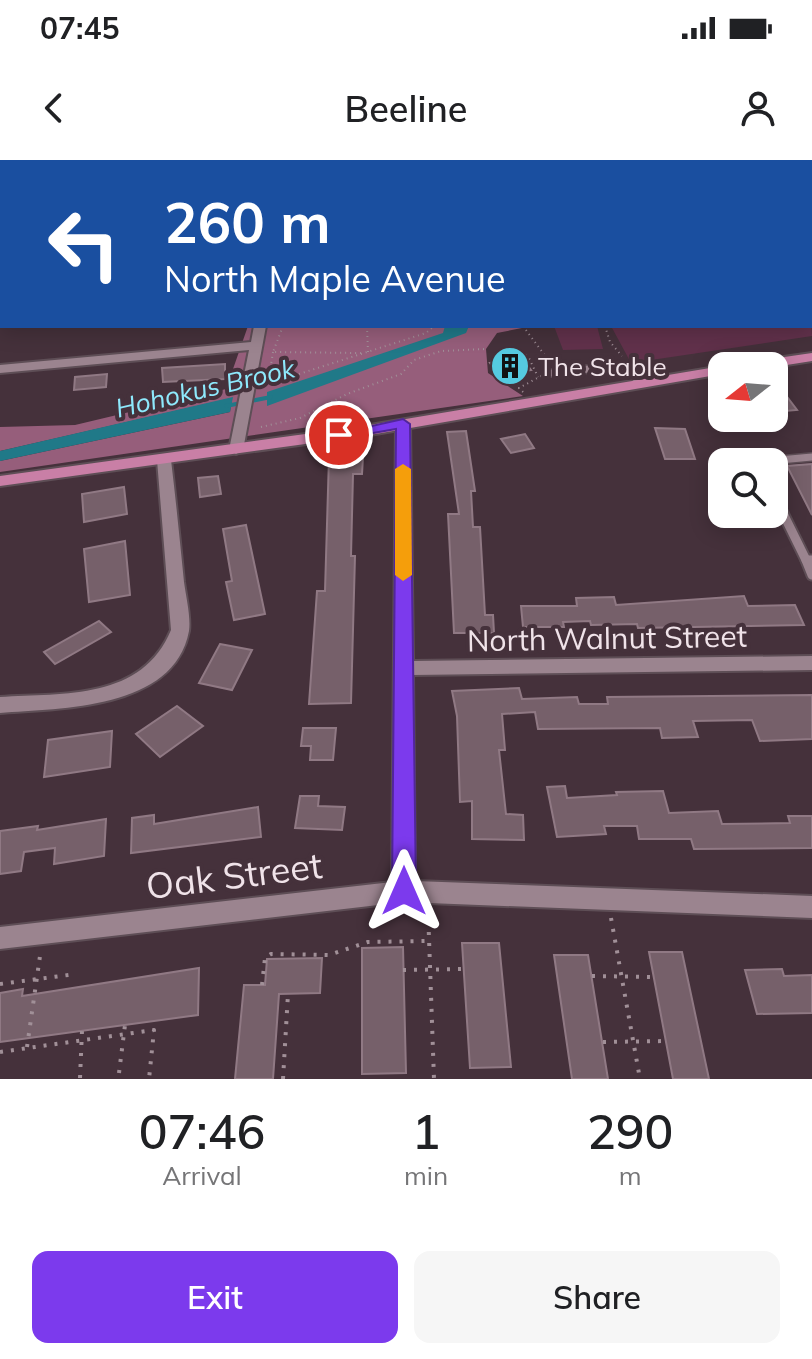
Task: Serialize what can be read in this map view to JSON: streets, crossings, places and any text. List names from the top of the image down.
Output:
{
  "streets": {
    "street": ["North Walnut Street", "Oak Street"]
  },
  "water": ["Hohokus Brook"],
  "places": {
    "building": ["The Stable"]
  },
  "north": "left",
  "page": {
    "status": "07:45",
    "header": "Beeline",
    "turn": ["260 m", "North Maple Avenue"],
    "eta": [
      "07:46",
      "Arrival",
      "1",
      "min",
      "290",
      "m"
    ],
    "buttons": ["Exit", "Share"]
  }
}
